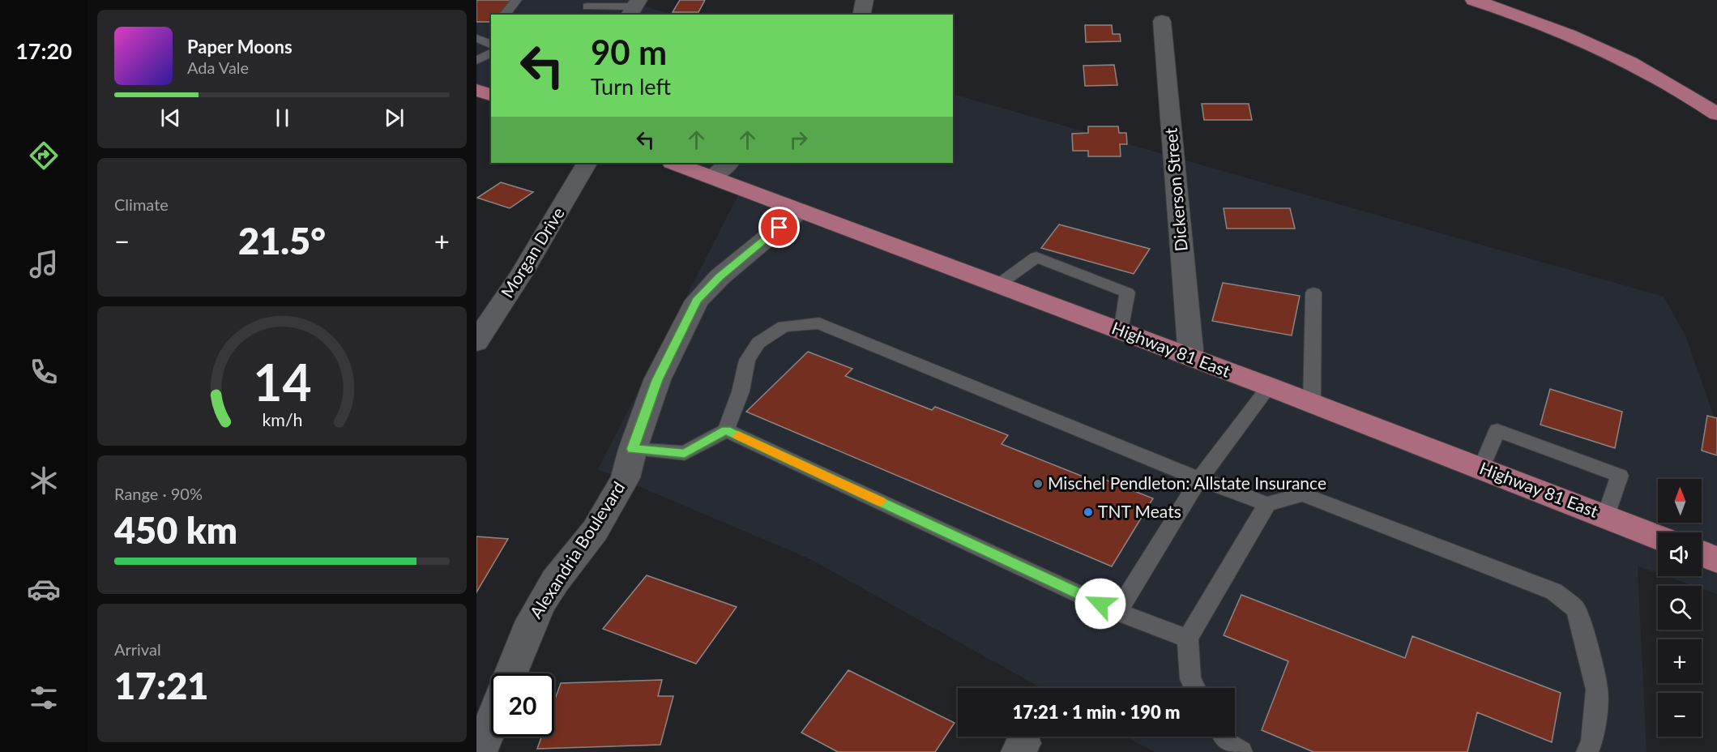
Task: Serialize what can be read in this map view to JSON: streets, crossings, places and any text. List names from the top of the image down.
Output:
{
  "streets": {
    "main road": ["Highway 81 East"],
    "street": ["Dickerson Street", "Morgan Drive", "Alexandria Boulevard"]
  },
  "crossings": [
    ["Dickerson Street", "Highway 81 East"],
    ["Highway 81 East", "Alexandria Boulevard"]
  ],
  "places": ["Mischel Pendleton: Allstate Insurance", "TNT Meats"],
  "north": "top",
  "page": {
    "tabs": "17:20",
    "turn": ["90 m", "Turn left"],
    "song": ["Paper Moons", "Ada Vale"],
    "tile": [
      "Climate",
      ["Range · 90%", "450 km"],
      ["Arrival", "17:21"]
    ],
    "heat": ["−", "21.5°", "+"],
    "map_buttons": ["+", "−"],
    "limit": "20",
    "trip": "17:21 · 1 min · 190 m",
    "gauge": ["14", "km/h"]
  }
}
